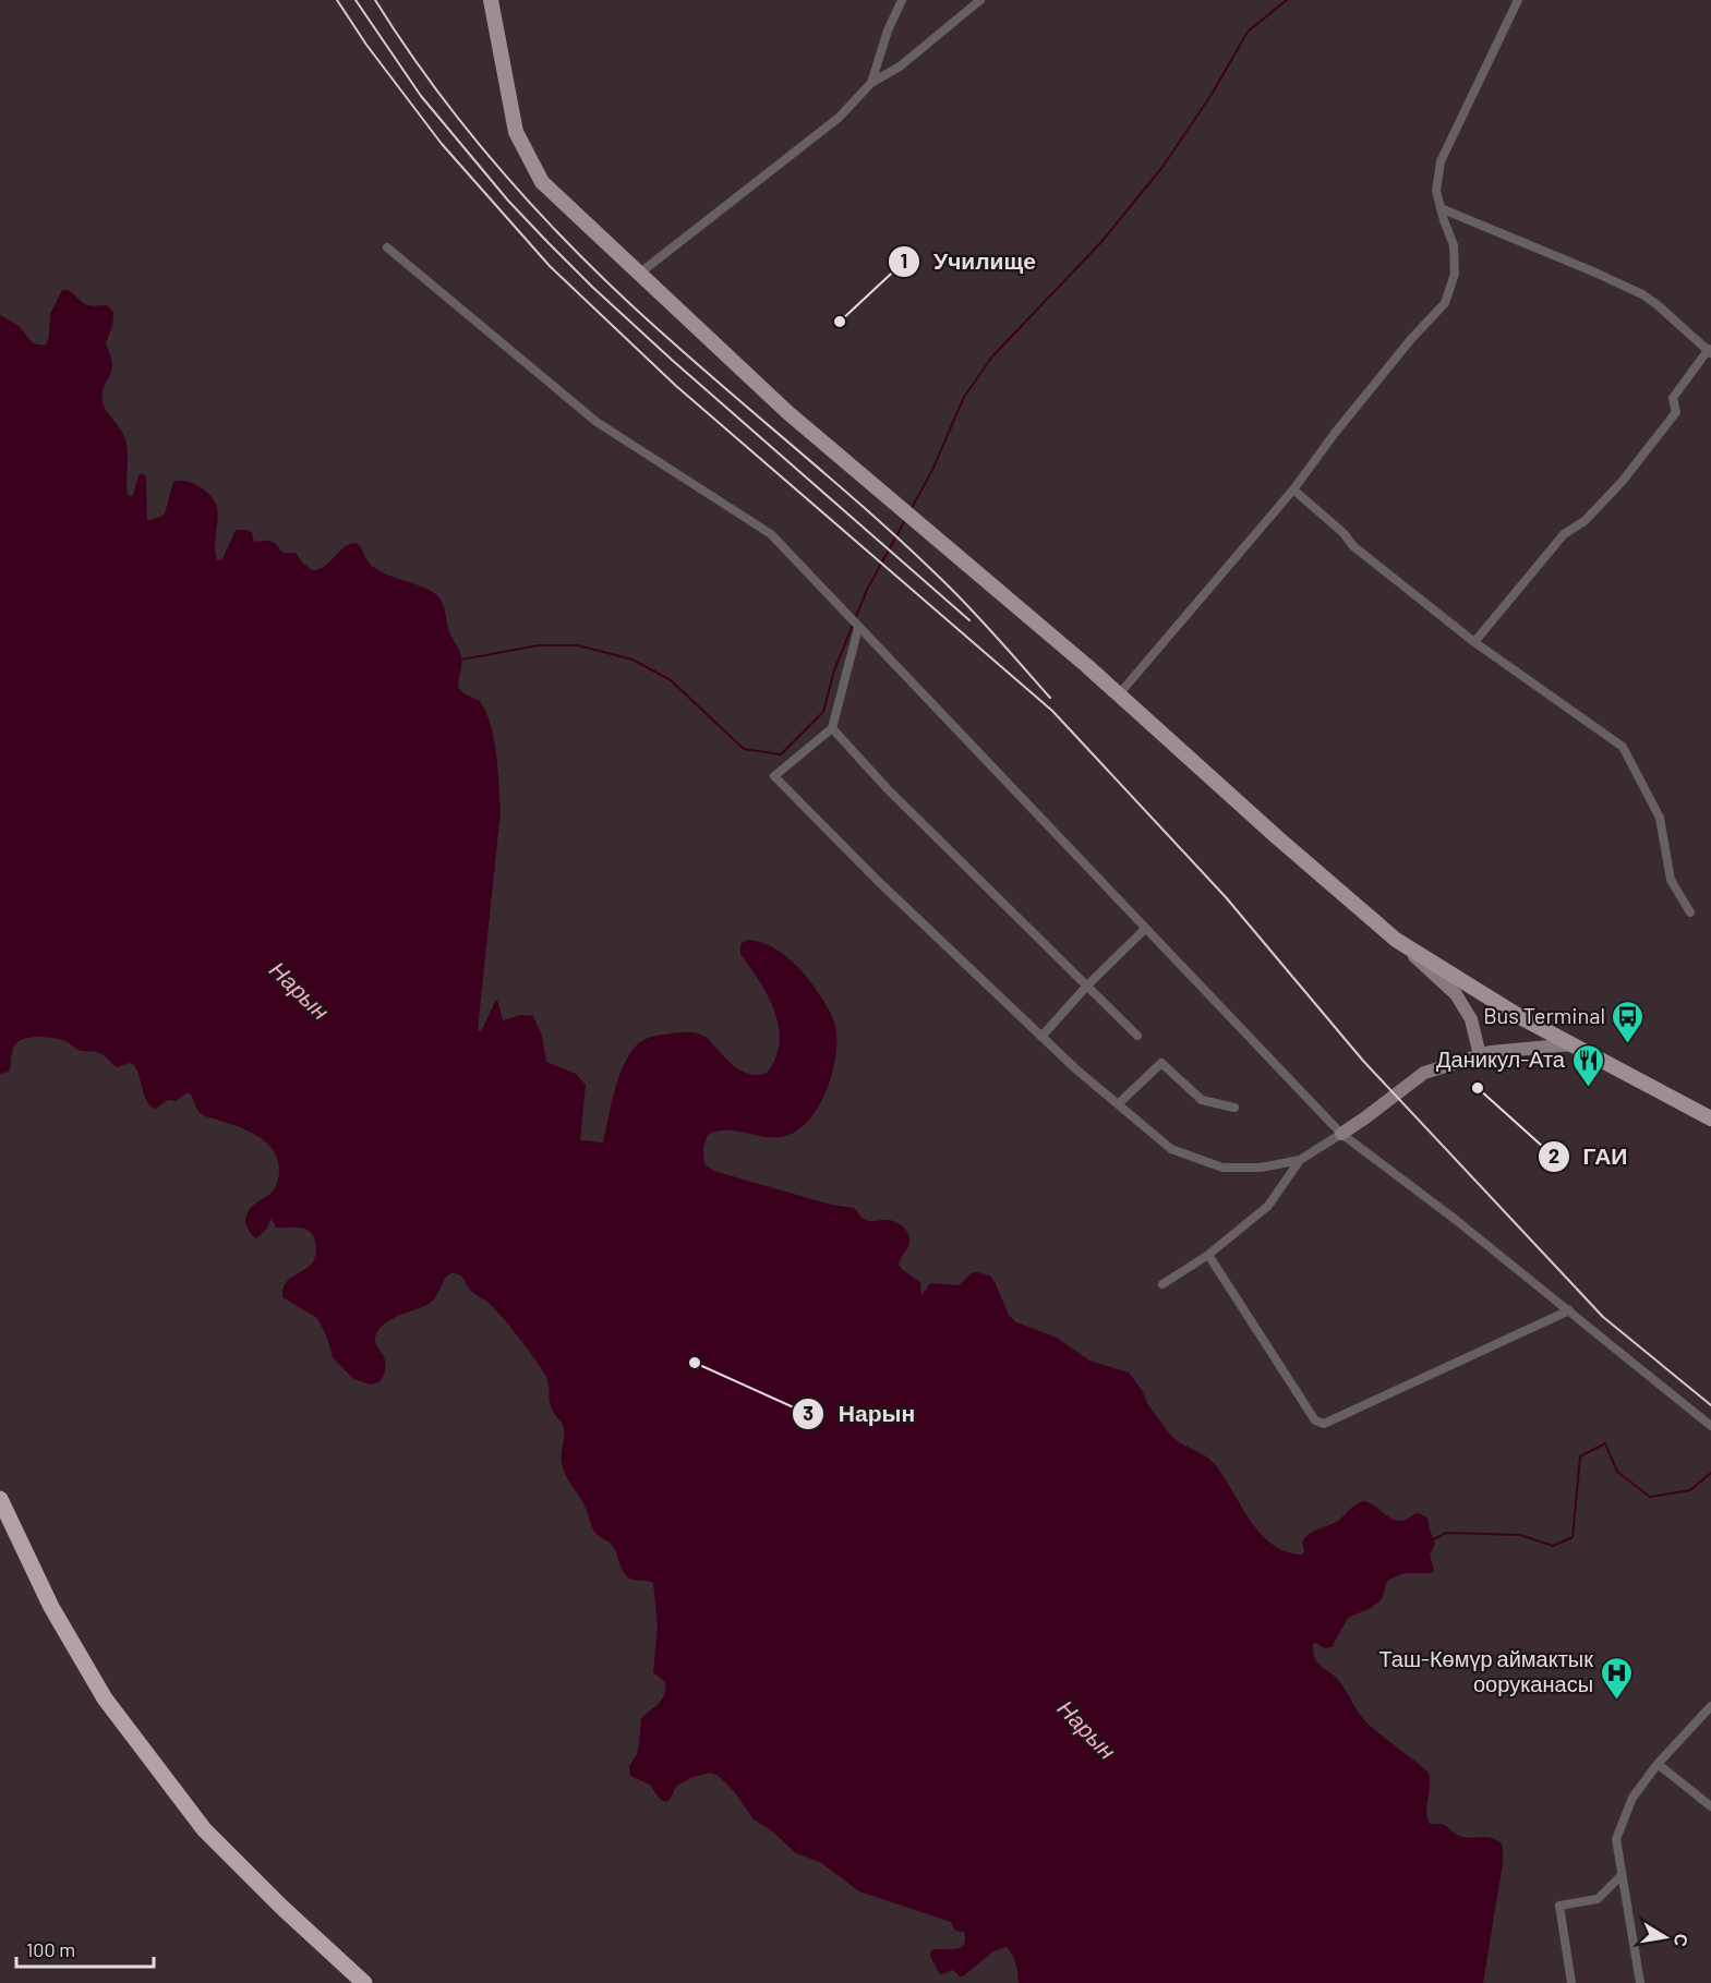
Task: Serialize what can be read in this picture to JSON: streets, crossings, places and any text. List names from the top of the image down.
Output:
{
  "water": ["Нарын"],
  "places": {
    "other": ["Училище", "ГАИ", "Нарын"],
    "bus stop": ["Bus Terminal"],
    "restaurant": ["Даникул-Ата"],
    "hospital": ["Таш-Көмүр аймактык ооруканасы"]
  },
  "scale_bar": "100 m",
  "north": "right"
}
